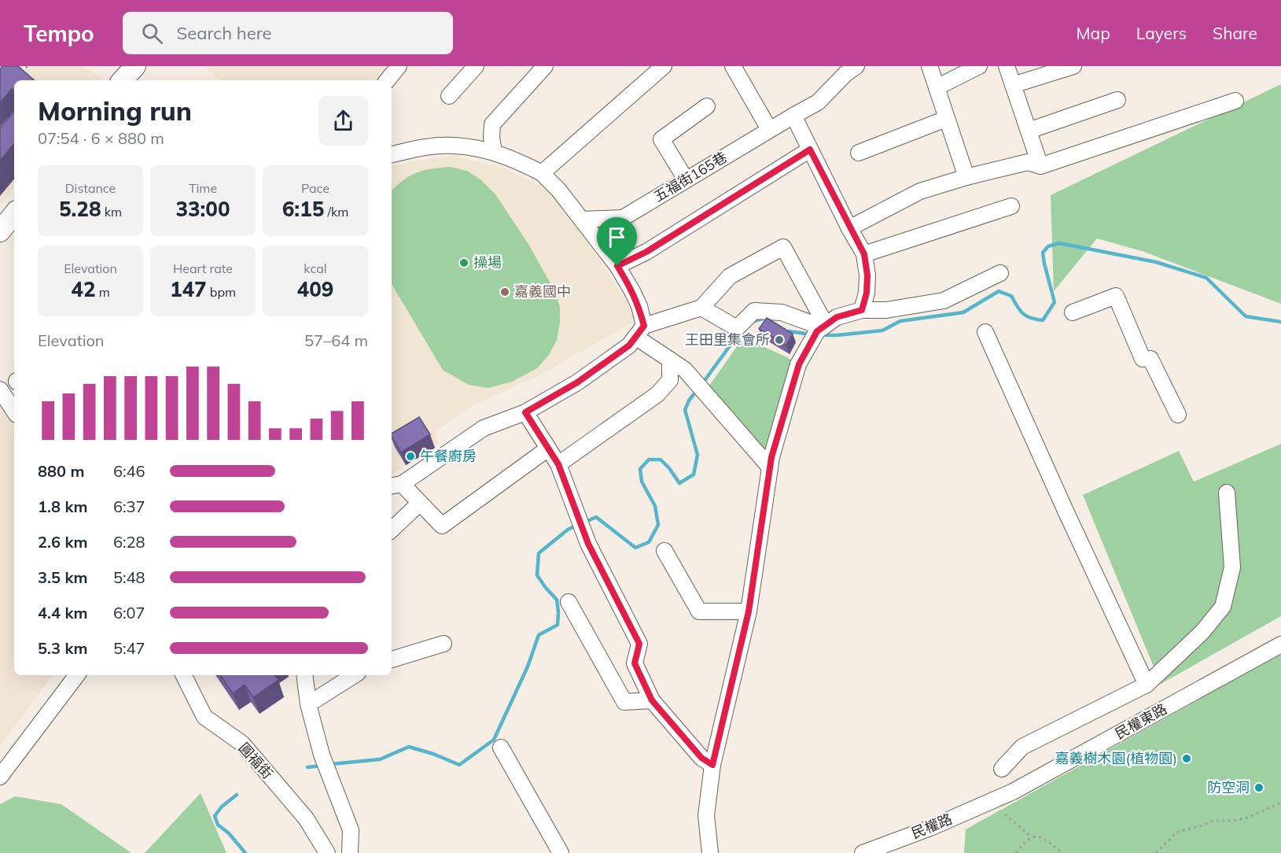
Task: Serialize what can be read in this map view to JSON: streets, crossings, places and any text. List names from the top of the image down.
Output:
{
  "streets": {
    "street": [
      "五福街165巷",
      "民權東路",
      "圓福街",
      "民權路"
    ]
  },
  "crossings": [
    ["民權東路", "民權路"]
  ],
  "places": [
    "操場",
    "嘉義國中",
    "王田里集會所",
    "午餐廚房",
    "嘉義樹木園(植物園)",
    "防空洞"
  ],
  "page": {
    "header": "Tempo",
    "search": "Search here",
    "nav": ["Map", "Layers", "Share"],
    "heading": ["Morning run", "07:54 · 6 × 880 m"],
    "stats": [
      ["Distance", "5.28 km"],
      ["Time", "33:00"],
      ["Pace", "6:15 /km"],
      ["Elevation", "42 m"],
      ["Heart rate", "147 bpm"],
      ["kcal", "409"]
    ],
    "chart": ["Elevation", "57–64 m"],
    "list": [
      {
        "name": "880 m",
        "note": "6:46"
      },
      {
        "name": "1.8 km",
        "note": "6:37"
      },
      {
        "name": "2.6 km",
        "note": "6:28"
      },
      {
        "name": "3.5 km",
        "note": "5:48"
      },
      {
        "name": "4.4 km",
        "note": "6:07"
      },
      {
        "name": "5.3 km",
        "note": "5:47"
      }
    ]
  }
}
